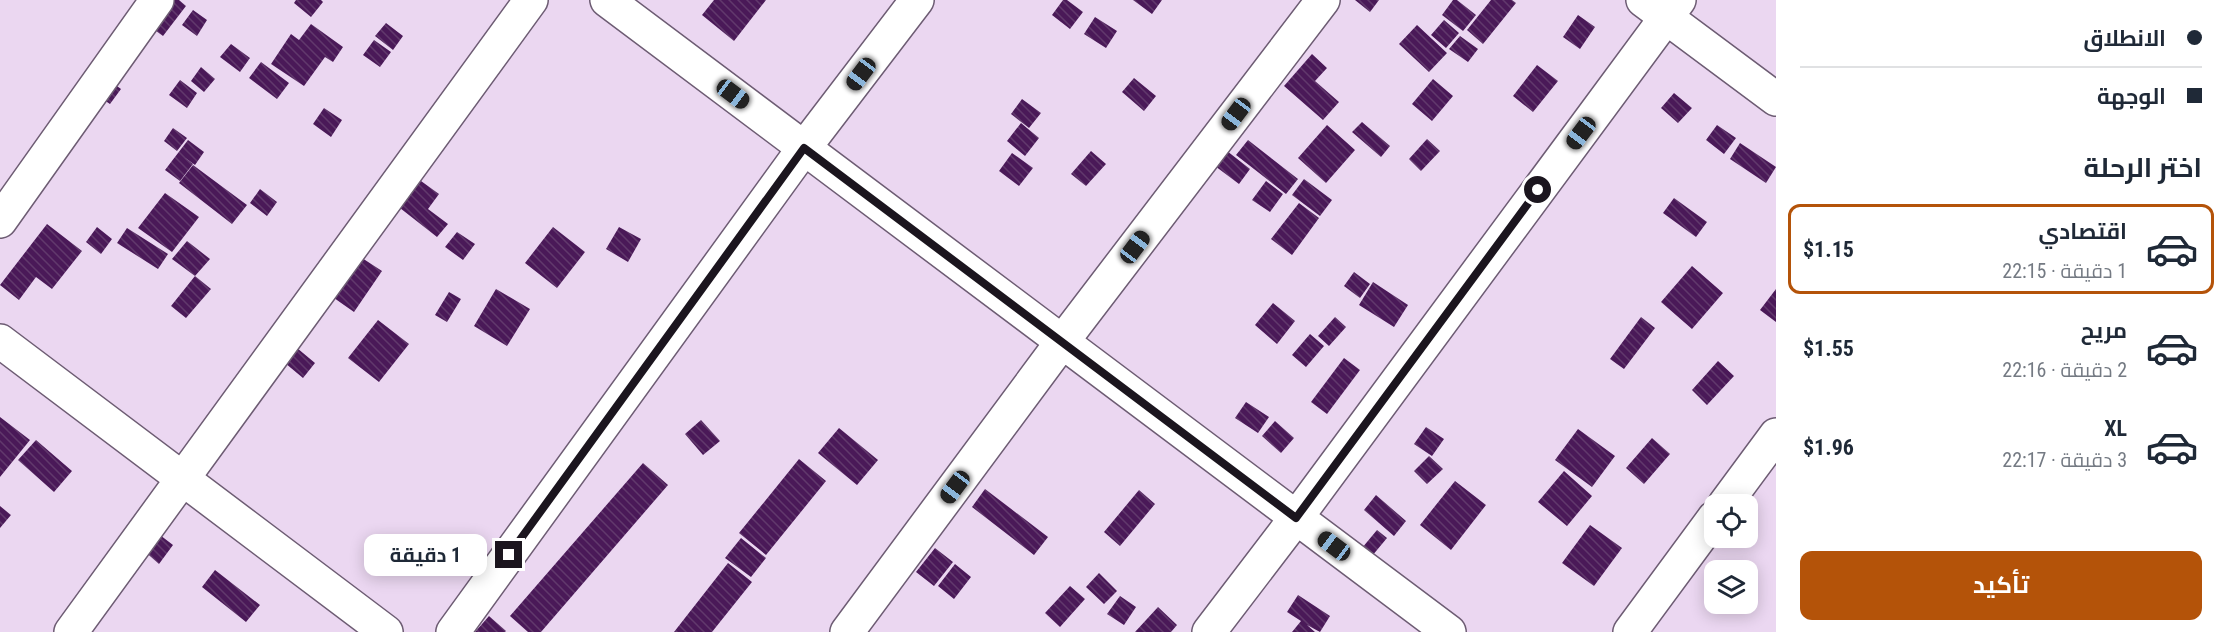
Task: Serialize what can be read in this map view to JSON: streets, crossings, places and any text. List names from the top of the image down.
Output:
{
  "page": {
    "banner": ["الانطلاق", "الوجهة"],
    "heading": "اختر الرحلة",
    "list": [
      {
        "name": "اقتصادي",
        "note": "1 دقيقة · 22:15",
        "value": "$1.15"
      },
      {
        "name": "مريح",
        "note": "2 دقيقة · 22:16",
        "value": "$1.55"
      },
      {
        "name": "XL",
        "note": "3 دقيقة · 22:17",
        "value": "$1.96"
      }
    ],
    "bubble": "1 دقيقة",
    "buttons": "تأكيد"
  }
}
